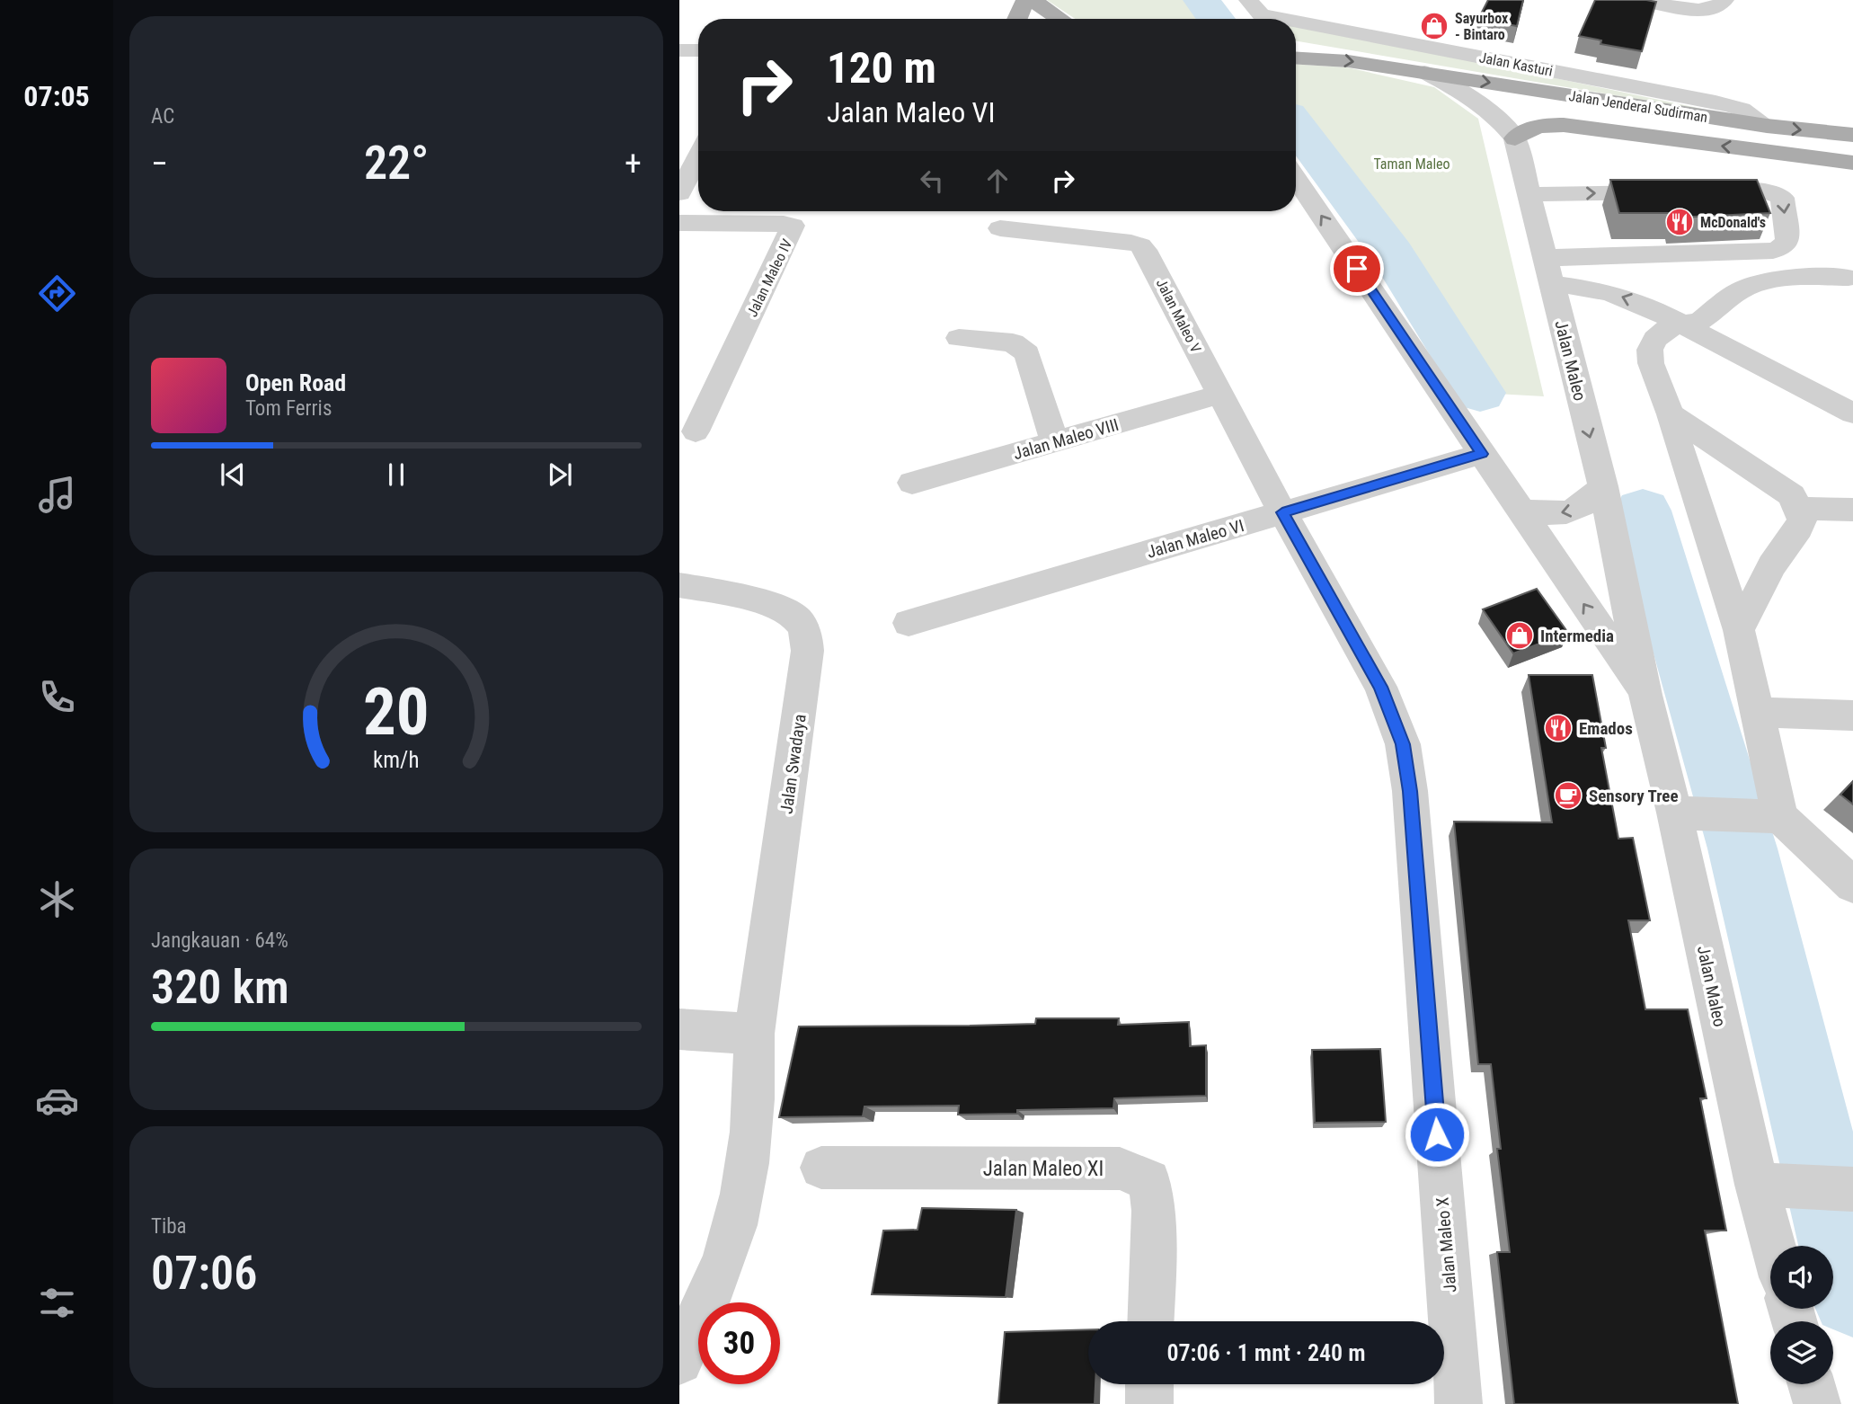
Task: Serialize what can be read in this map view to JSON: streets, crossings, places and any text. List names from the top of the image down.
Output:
{
  "streets": {
    "main road": ["Jalan Jenderal Sudirman"],
    "street": [
      "Jalan Kasturi",
      "Jalan Maleo IV",
      "Jalan Maleo V",
      "Jalan Maleo",
      "Jalan Maleo VIII",
      "Jalan Maleo VI",
      "Jalan Swadaya",
      "Jalan Maleo XI",
      "Jalan Maleo X"
    ]
  },
  "crossings": [
    ["Jalan Kasturi", "Jalan Jenderal Sudirman"],
    ["Jalan Jenderal Sudirman", "Jalan Maleo"],
    ["Jalan Maleo V", "Jalan Maleo VIII"],
    ["Jalan Maleo V", "Jalan Maleo VI"],
    ["Jalan Maleo V", "Jalan Maleo X"],
    ["Jalan Maleo", "Jalan Maleo VI"],
    ["Jalan Maleo VI", "Jalan Maleo X"]
  ],
  "parks": ["Taman Maleo"],
  "places": {
    "shop": ["Sayurbox - Bintaro", "Intermedia"],
    "restaurant": ["McDonald's", "Emados"],
    "cafe": ["Sensory Tree"]
  },
  "page": {
    "tabs": "07:05",
    "tile": [
      "AC",
      ["Jangkauan · 64%", "320 km"],
      ["Tiba", "07:06"]
    ],
    "turn": ["120 m", "Jalan Maleo VI"],
    "heat": ["−", "22°", "+"],
    "song": ["Open Road", "Tom Ferris"],
    "limit": "30",
    "trip": "07:06 · 1 mnt · 240 m",
    "gauge": ["20", "km/h"]
  }
}
